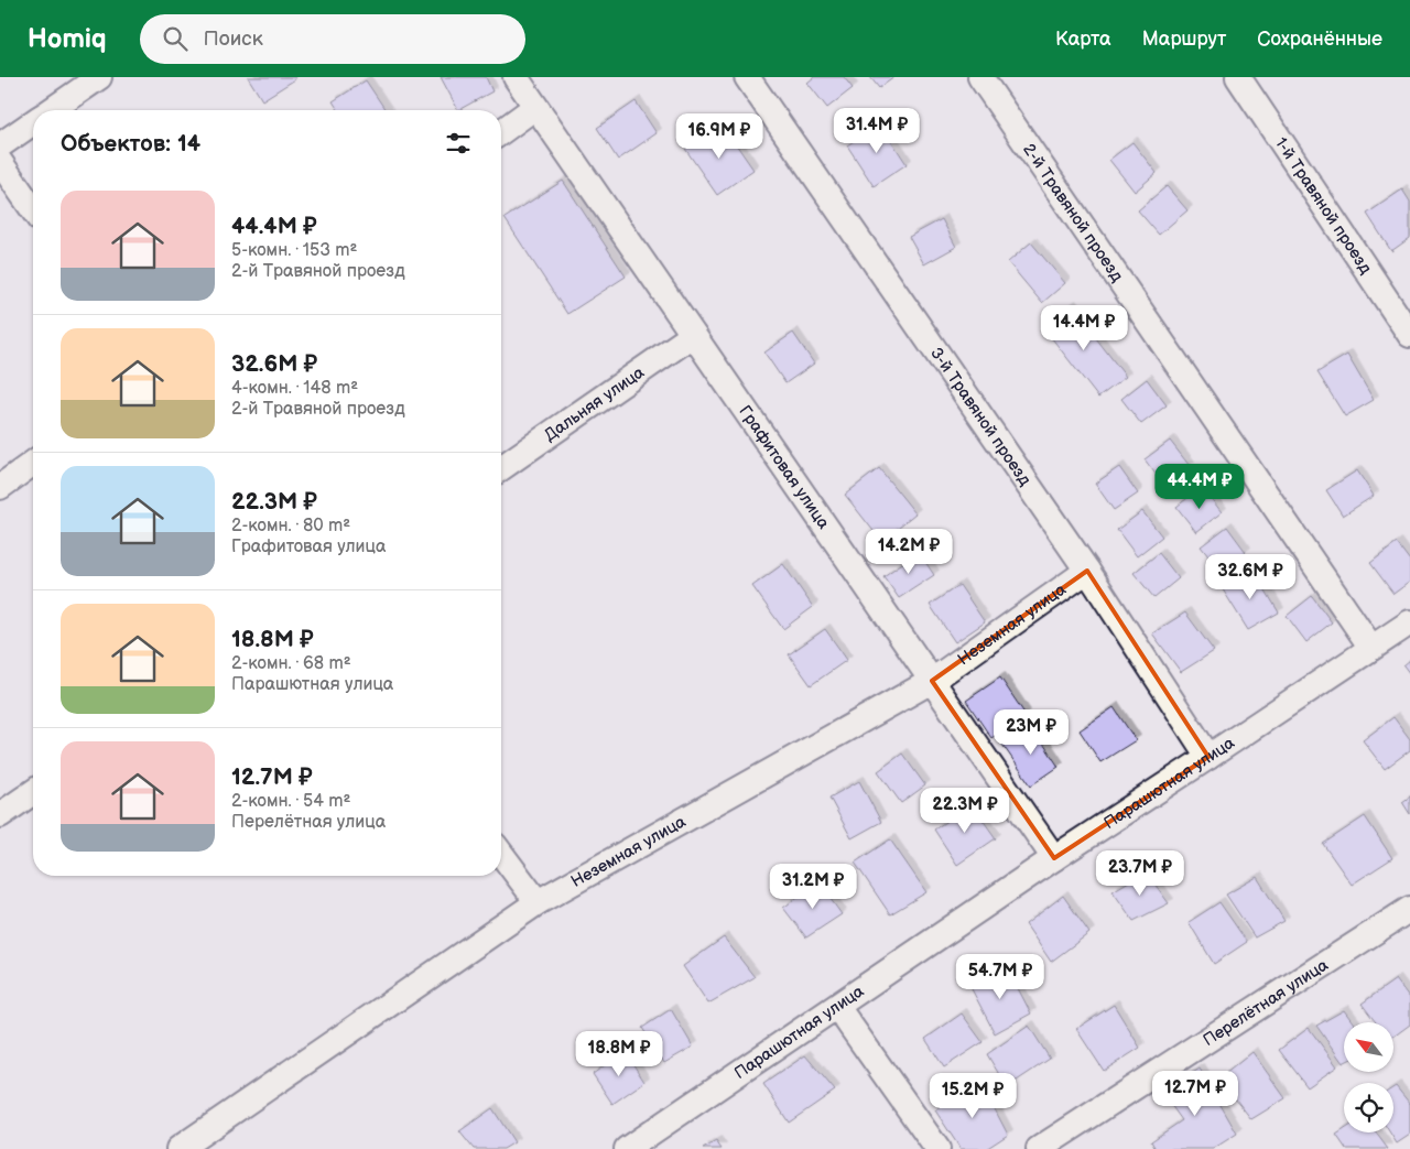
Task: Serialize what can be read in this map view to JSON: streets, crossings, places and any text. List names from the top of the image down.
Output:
{
  "streets": {
    "street": [
      "1-й Травяной проезд",
      "2-й Травяной проезд",
      "Дальняя улица",
      "3-й Травяной проезд",
      "Графитовая улица",
      "Неземная улица",
      "Парашютная улица",
      "Перелётная улица"
    ]
  },
  "crossings": [
    ["2-й Травяной проезд", "Парашютная улица"],
    ["Дальняя улица", "Графитовая улица"],
    ["3-й Травяной проезд", "Неземная улица"],
    ["3-й Травяной проезд", "Парашютная улица"],
    ["Графитовая улица", "Неземная улица"],
    ["Графитовая улица", "Парашютная улица"]
  ],
  "north": "top left",
  "page": {
    "header": "Homiq",
    "search": "Поиск",
    "nav": ["Карта", "Маршрут", "Сохранённые"],
    "price": [
      "31.4M ₽",
      "16.9M ₽",
      "14.4M ₽",
      "44.4M ₽",
      "14.2M ₽",
      "32.6M ₽",
      "23M ₽",
      "22.3M ₽",
      "23.7M ₽",
      "31.2M ₽",
      "54.7M ₽",
      "18.8M ₽",
      "12.7M ₽",
      "15.2M ₽"
    ],
    "heading": "Объектов: 14",
    "list": [
      {
        "name": "44.4M ₽",
        "note": "5-комн. · 153 m² · 2-й Травяной проезд"
      },
      {
        "name": "32.6M ₽",
        "note": "4-комн. · 148 m² · 2-й Травяной проезд"
      },
      {
        "name": "22.3M ₽",
        "note": "2-комн. · 80 m² · Графитовая улица"
      },
      {
        "name": "18.8M ₽",
        "note": "2-комн. · 68 m² · Парашютная улица"
      },
      {
        "name": "12.7M ₽",
        "note": "2-комн. · 54 m² · Перелётная улица"
      }
    ]
  }
}
